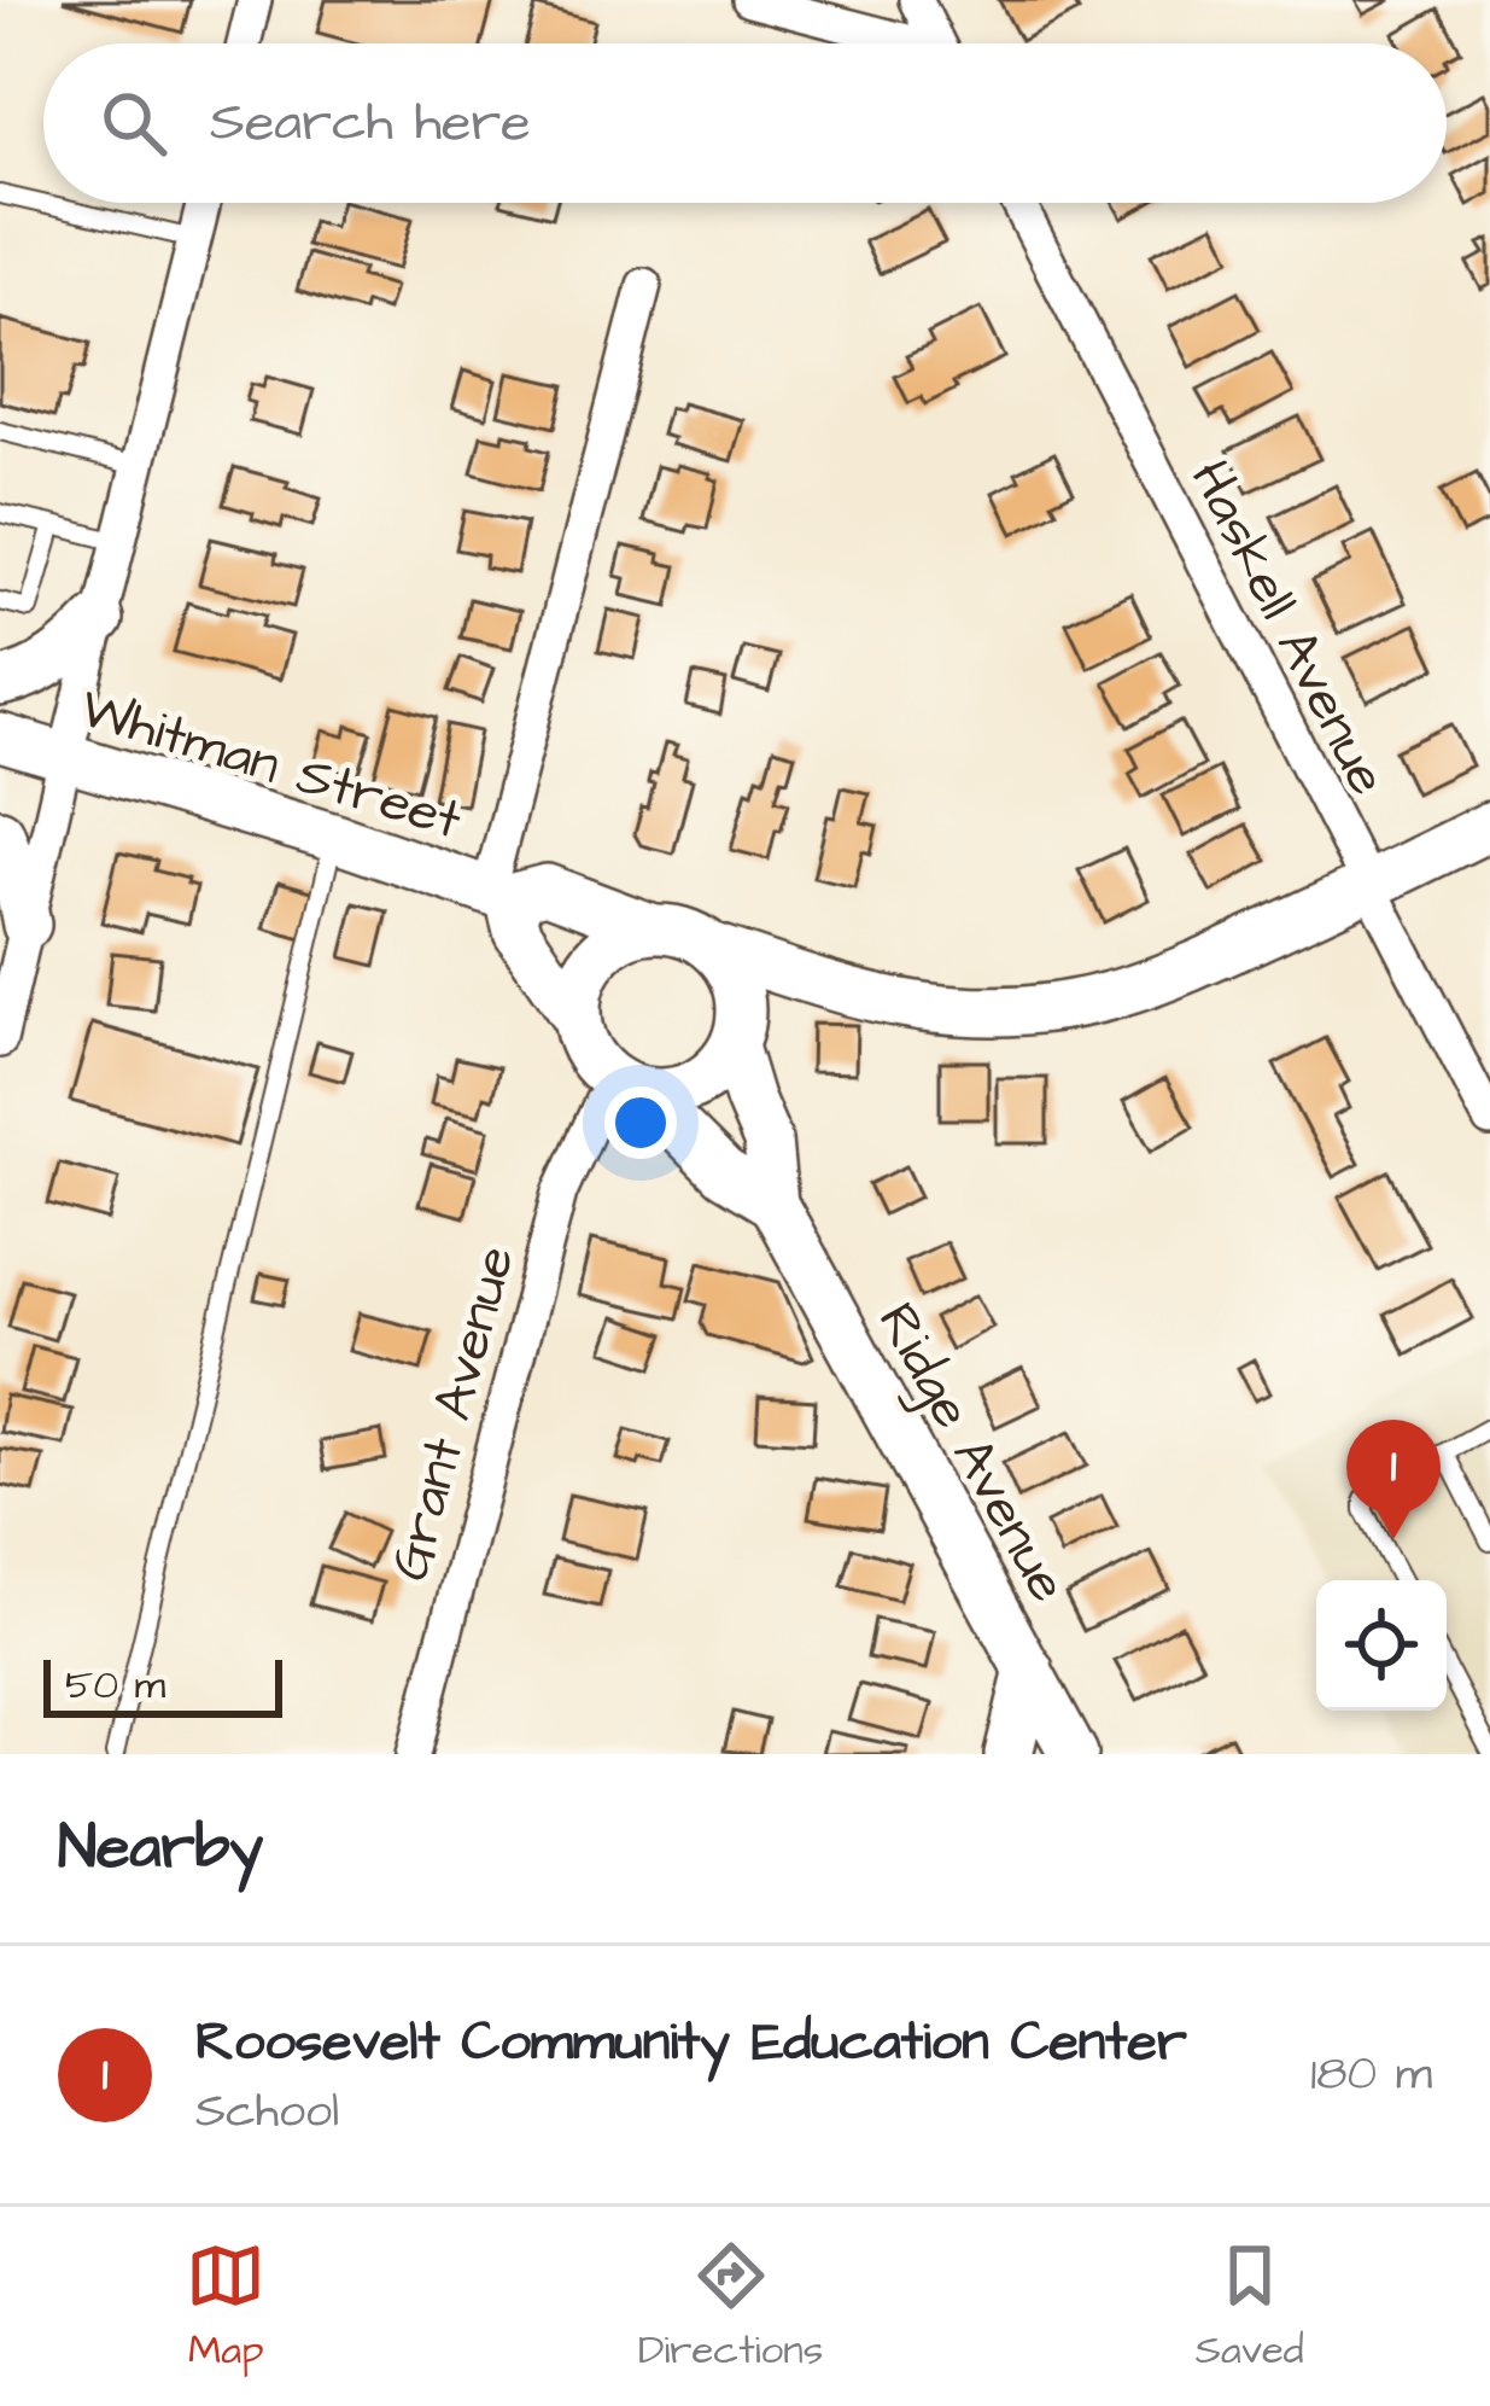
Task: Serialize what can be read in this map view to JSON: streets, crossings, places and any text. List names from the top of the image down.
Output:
{
  "streets": {
    "main road": ["Whitman Street", "Ridge Avenue"],
    "street": ["Haskell Avenue", "Grant Avenue"]
  },
  "crossings": [
    ["Whitman Street", "Grant Avenue"],
    ["Whitman Street", "Ridge Avenue"],
    ["Grant Avenue", "Ridge Avenue"]
  ],
  "scale_bar": "50 m",
  "page": {
    "search": "Search here",
    "pins": "1",
    "scale": "50 m",
    "heading": "Nearby",
    "list": [
      {
        "mark": "1",
        "name": "Roosevelt Community Education Center",
        "note": "School",
        "value": "180 m"
      }
    ],
    "nav": ["Map", "Directions", "Saved"]
  }
}
